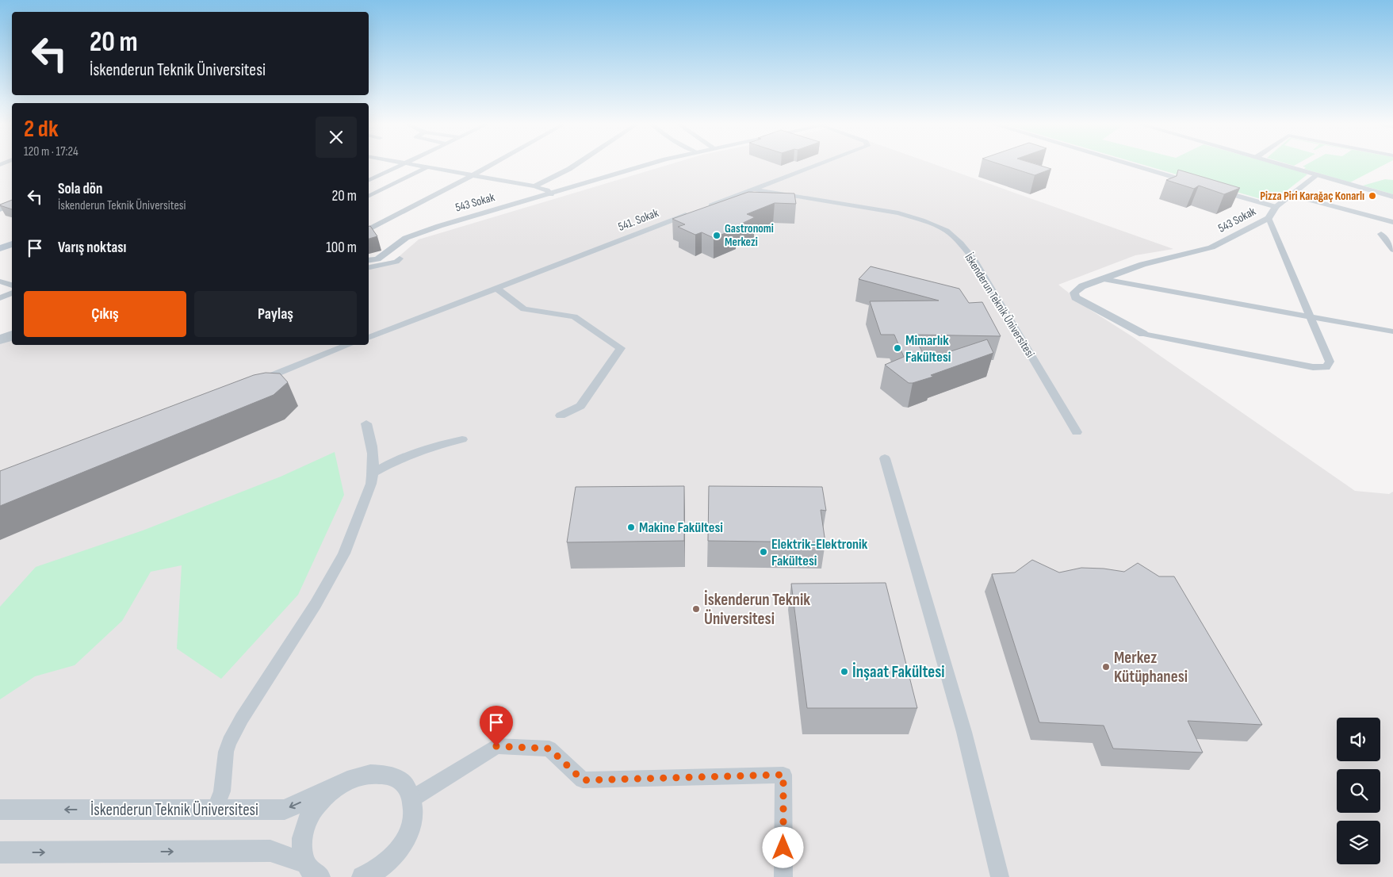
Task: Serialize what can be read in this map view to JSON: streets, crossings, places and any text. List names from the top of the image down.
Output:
{
  "streets": {
    "street": ["543 Sokak", "541. Sokak", "İskenderun Teknik Üniversitesi"]
  },
  "crossings": [
    ["541. Sokak", "İskenderun Teknik Üniversitesi"]
  ],
  "places": [
    "Pizza Piri Karağaç Konarlı",
    "Gastronomi Merkezi",
    "Mimarlık Fakültesi",
    "Makine Fakültesi",
    "Elektrik-Elektronik Fakültesi",
    "İskenderun Teknik Üniversitesi",
    "Merkez Kütüphanesi",
    "İnşaat Fakültesi"
  ],
  "page": {
    "turn": ["20 m", "İskenderun Teknik Üniversitesi"],
    "heading": ["2 dk", "120 m · 17:24"],
    "list": [
      {
        "name": "Sola dön",
        "note": "İskenderun Teknik Üniversitesi",
        "value": "20 m"
      },
      {
        "name": "Varış noktası",
        "value": "100 m"
      }
    ],
    "buttons": ["Çıkış", "Paylaş"]
  }
}
